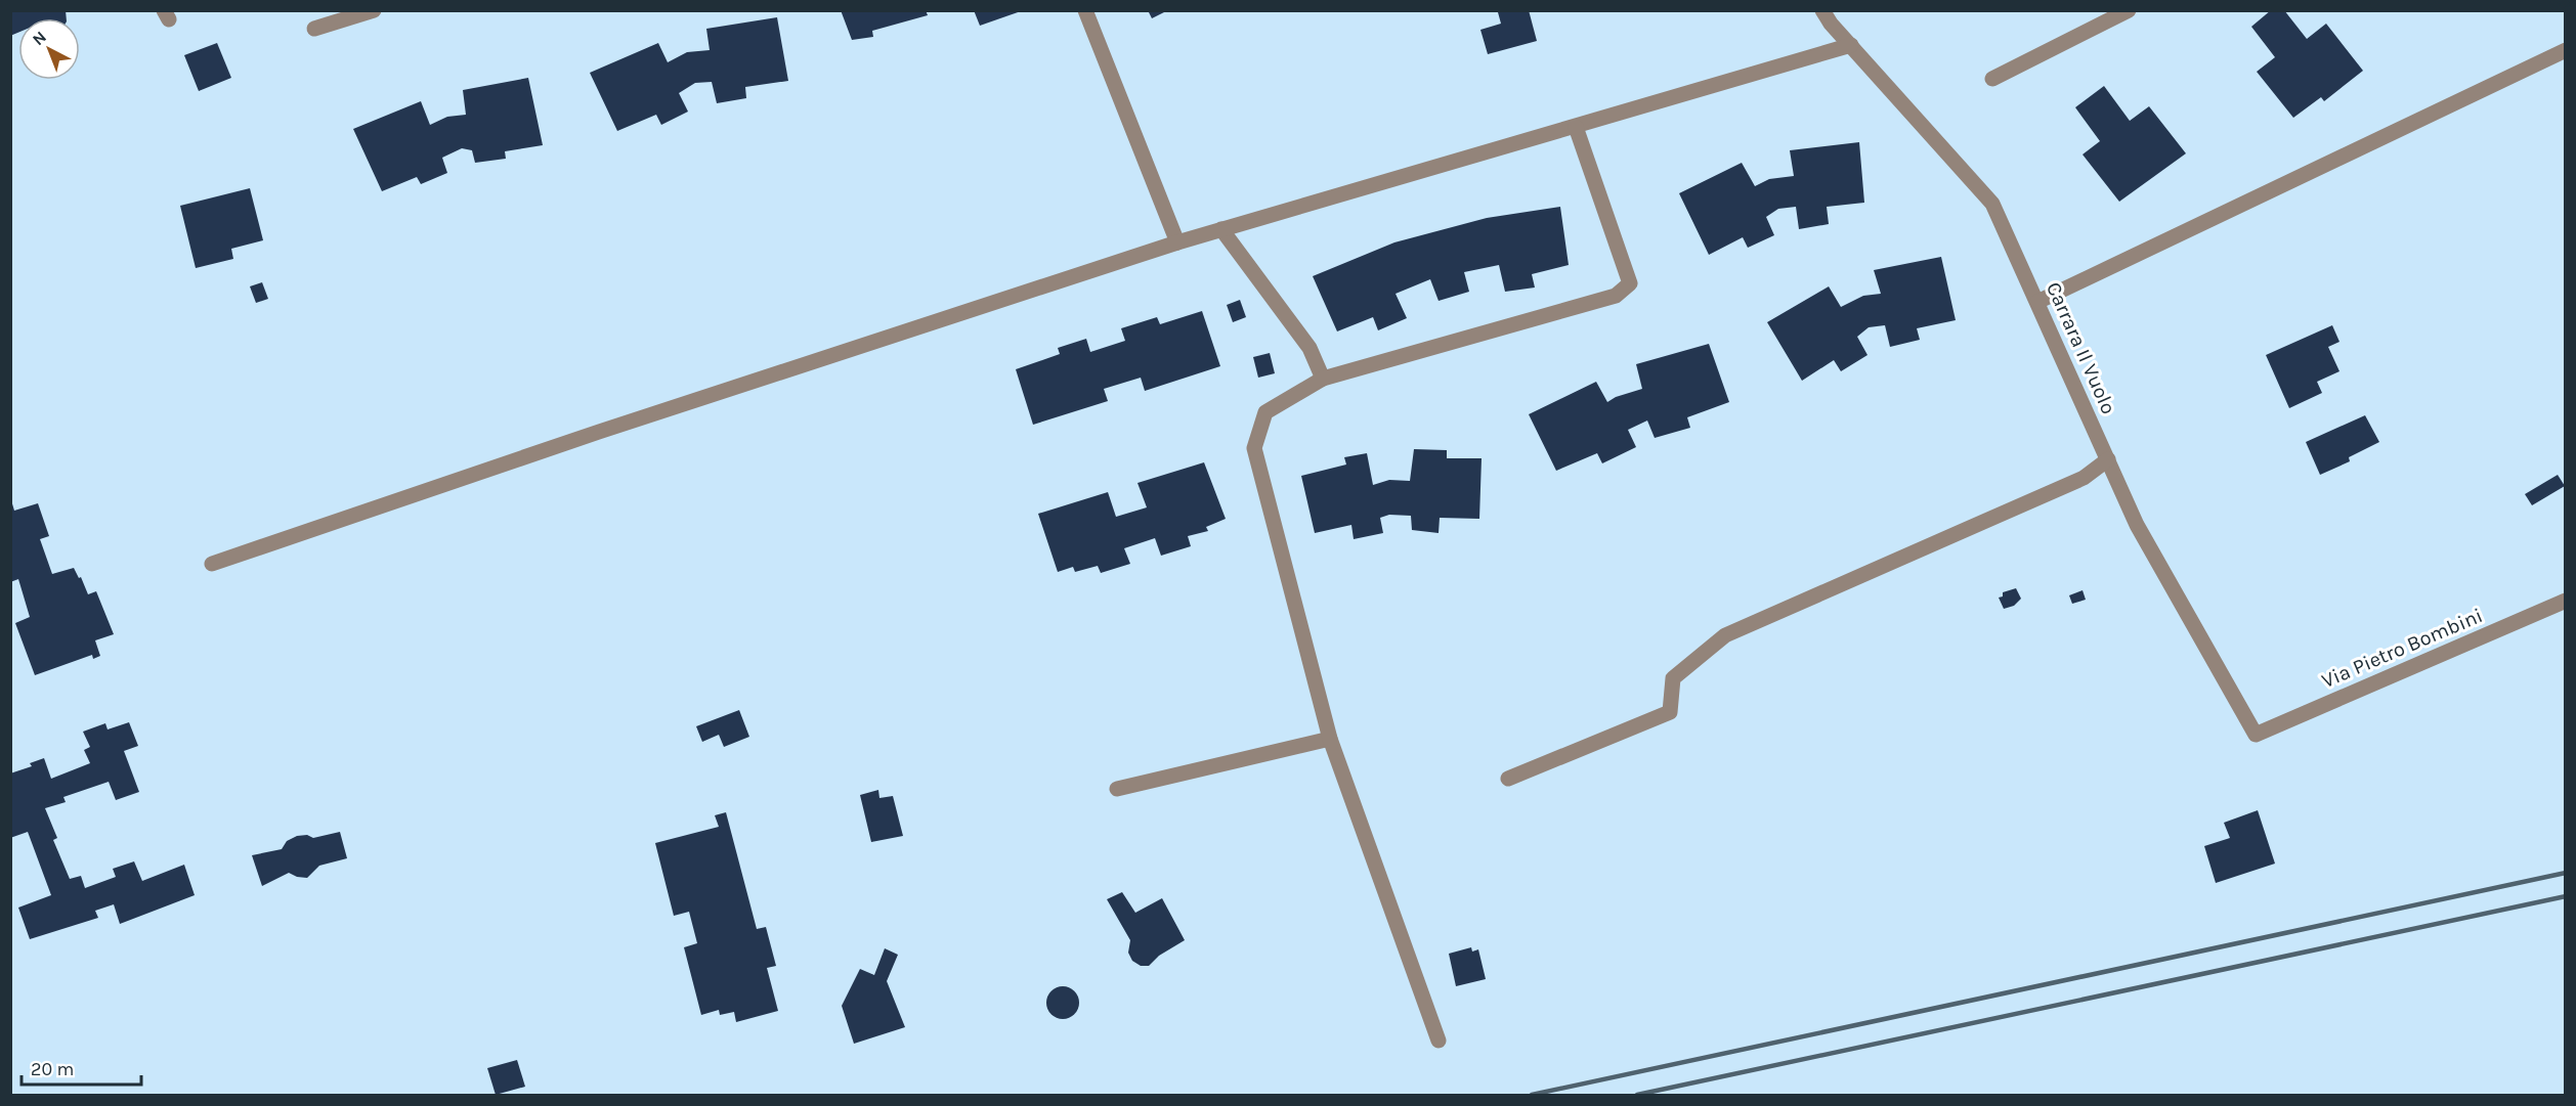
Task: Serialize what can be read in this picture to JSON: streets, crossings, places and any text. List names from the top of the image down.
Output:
{
  "streets": {
    "street": ["Carrara Il Vuolo", "Via Pietro Bombini"]
  },
  "crossings": [
    ["Carrara Il Vuolo", "Via Pietro Bombini"]
  ],
  "scale_bar": "20 m",
  "north": "top left"
}
